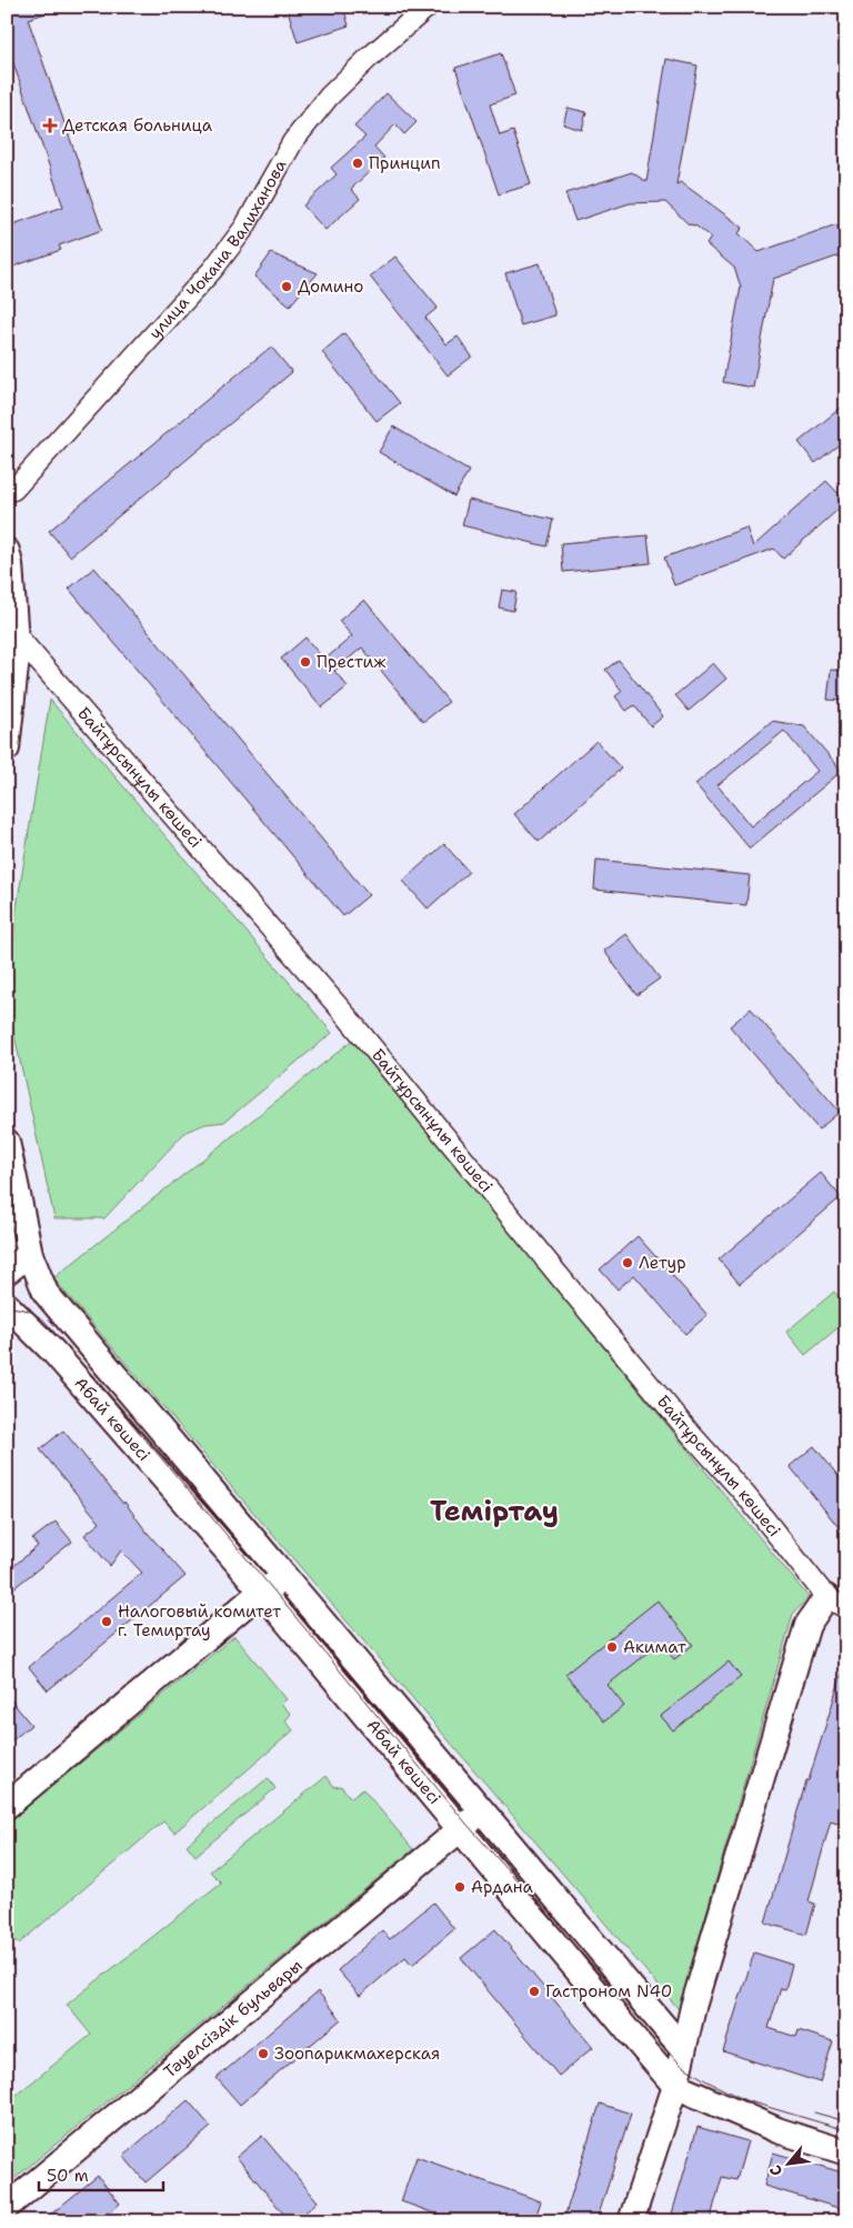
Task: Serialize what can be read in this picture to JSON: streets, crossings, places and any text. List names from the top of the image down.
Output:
{
  "streets": {
    "street": [
      "улица Чокана Валиханова",
      "Байтұрсынұлы көшесі",
      "Абай көшесі",
      "Тәуелсіздік бульвары"
    ]
  },
  "crossings": [
    ["Абай көшесі", "Тәуелсіздік бульвары"]
  ],
  "districts": ["Теміртау"],
  "places": {
    "health": ["Детская больница"],
    "other": [
      "Принцип",
      "Домино",
      "Престиж",
      "Летур",
      "Налоговый комитет г. Темиртау",
      "Акимат",
      "Ардана",
      "Гастроном N40",
      "Зоопарикмахерская"
    ]
  },
  "scale_bar": "50 m",
  "north": "bottom left"
}
